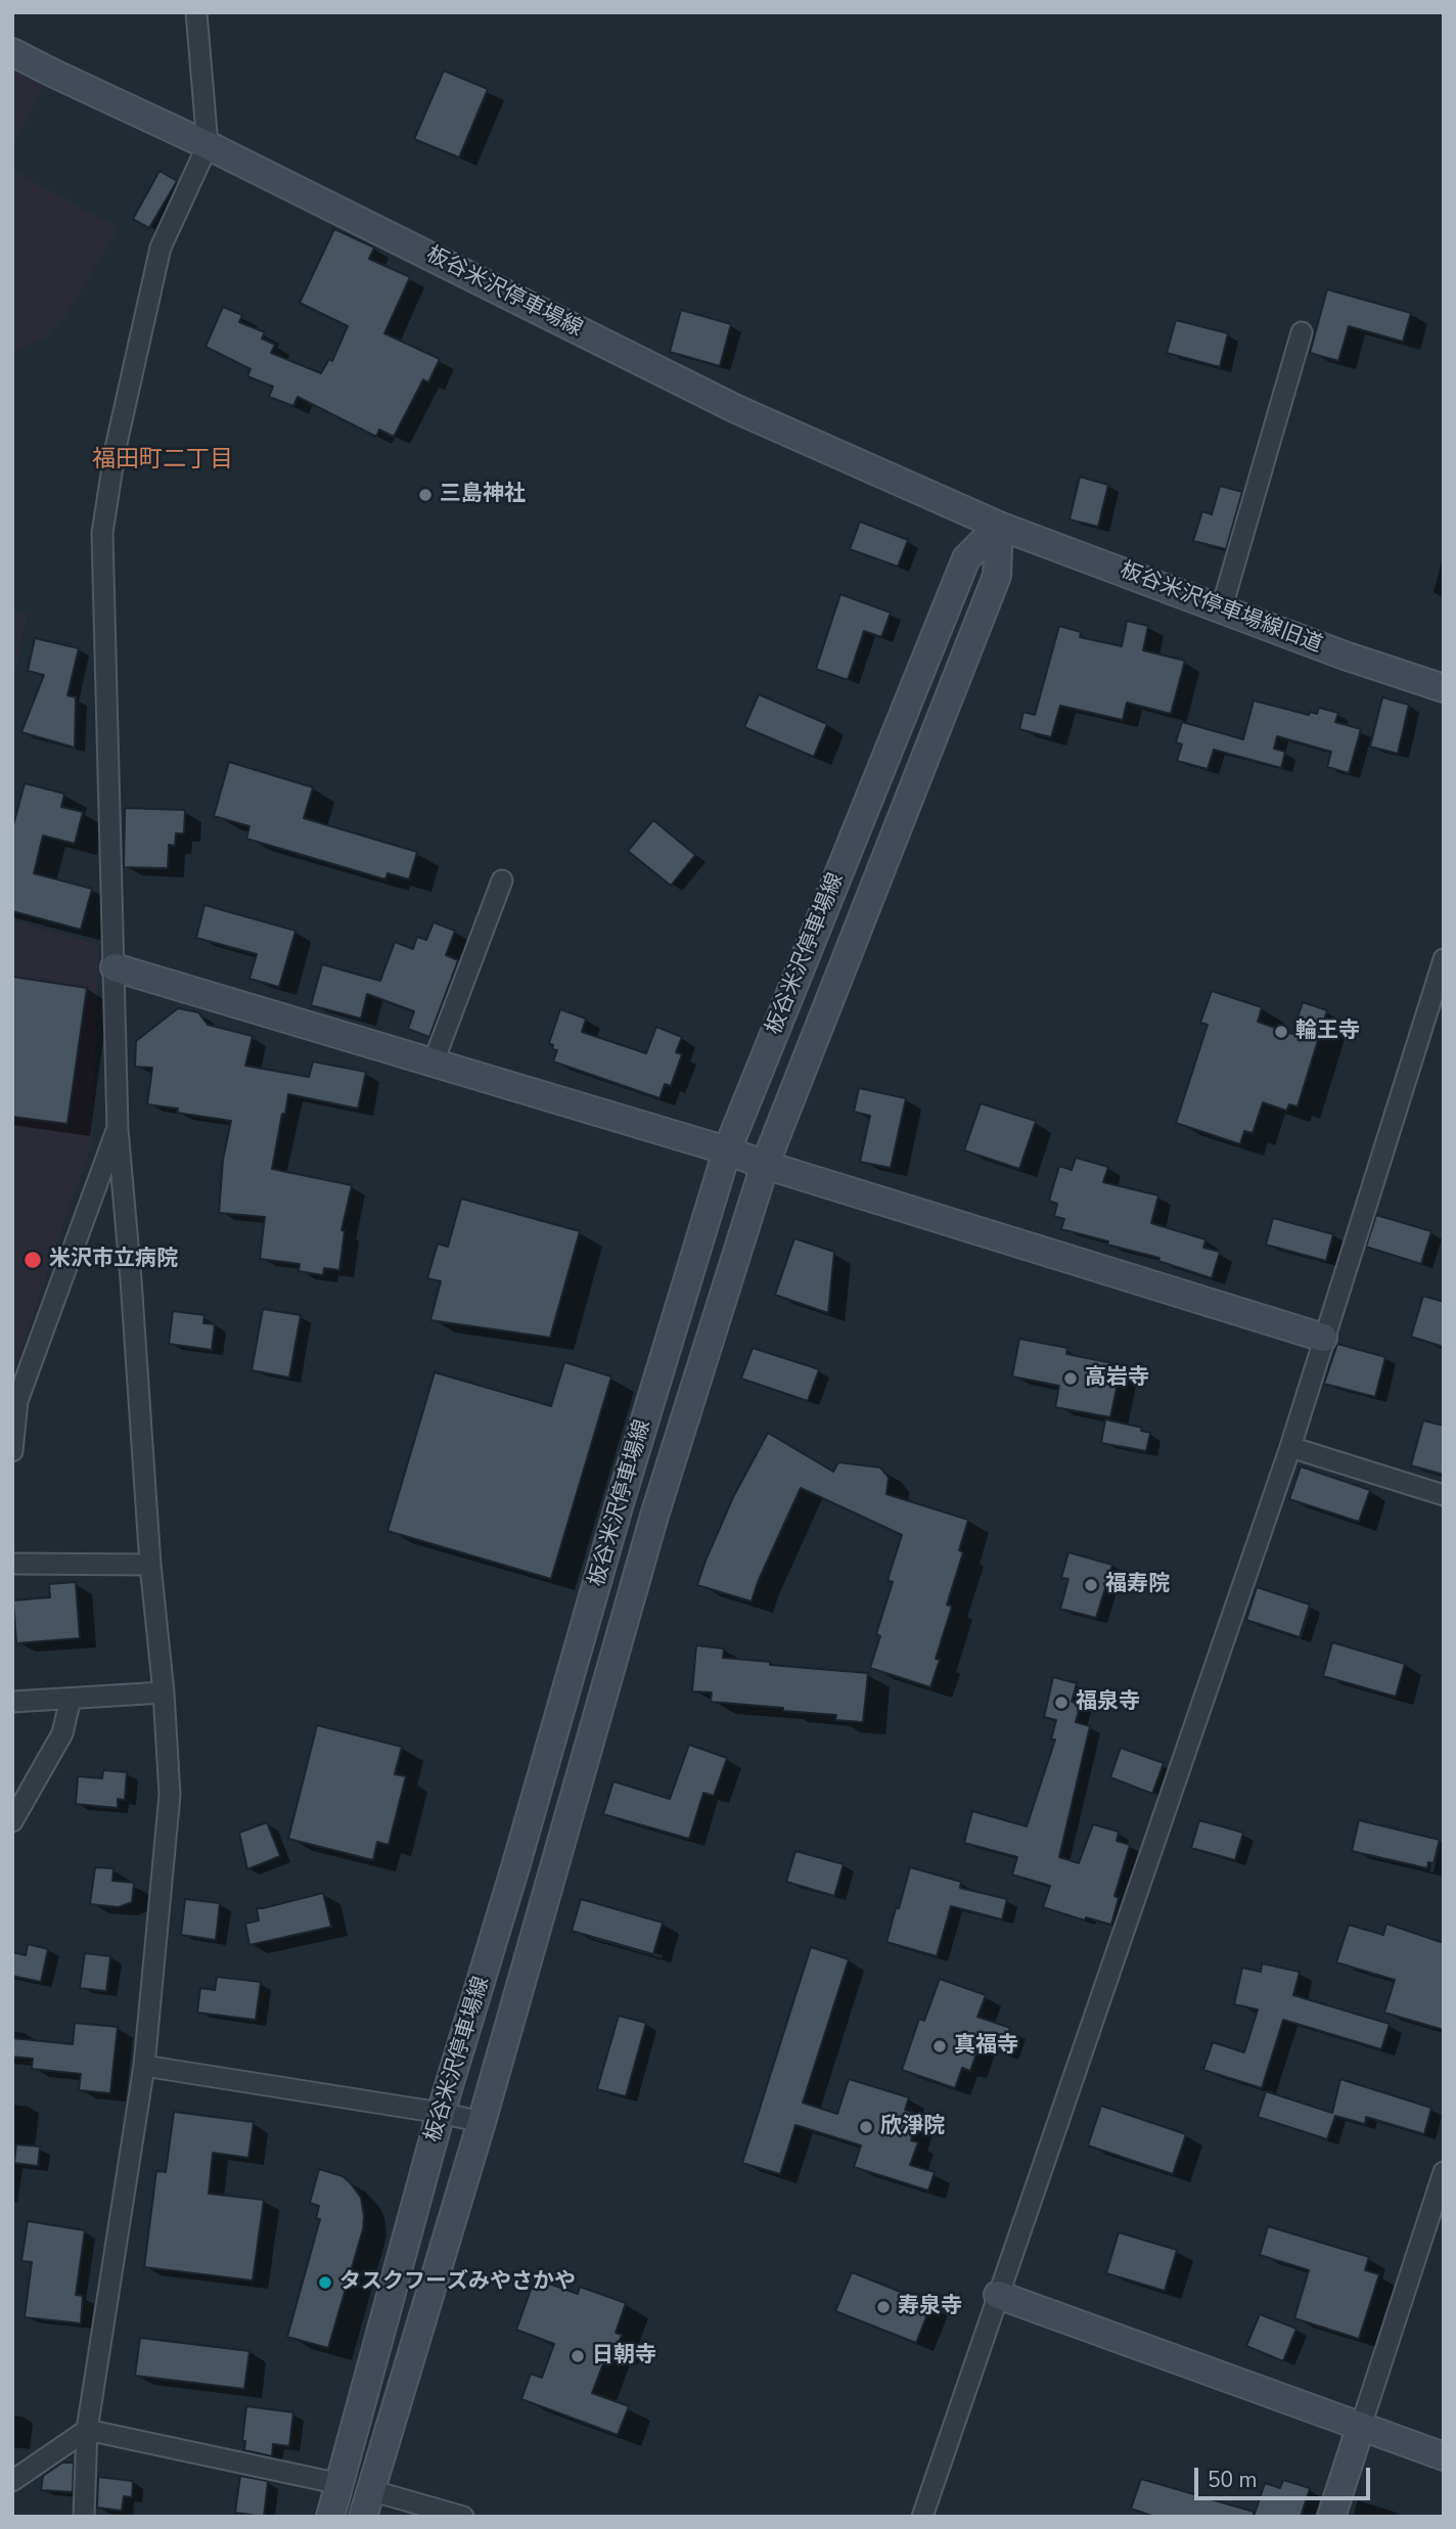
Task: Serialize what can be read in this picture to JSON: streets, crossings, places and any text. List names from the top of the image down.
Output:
{
  "streets": {
    "main road": ["板谷米沢停車場線", "板谷米沢停車場線旧道"]
  },
  "crossings": [
    ["板谷米沢停車場線", "板谷米沢停車場線旧道"]
  ],
  "districts": ["福田町二丁目"],
  "places": [
    "三島神社",
    "輪王寺",
    "米沢市立病院",
    "高岩寺",
    "福寿院",
    "福泉寺",
    "真福寺",
    "欣淨院",
    "タスクフーズみやさかや",
    "寿泉寺",
    "日朝寺"
  ],
  "scale_bar": "50 m"
}
